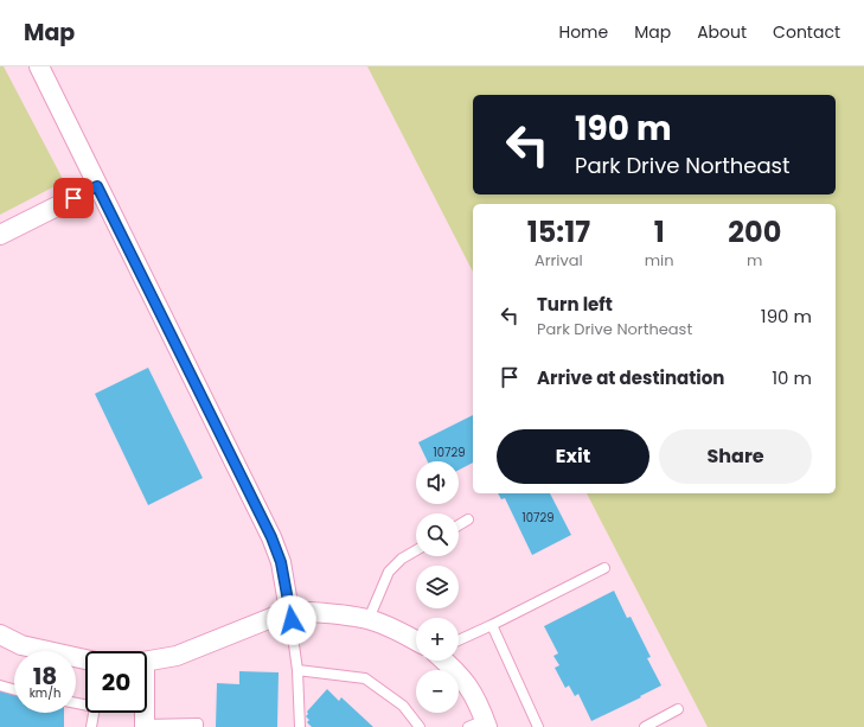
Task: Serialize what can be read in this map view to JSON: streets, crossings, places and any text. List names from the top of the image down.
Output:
{
  "house_numbers": ["10729", "10729"],
  "page": {
    "header": "Map",
    "nav": [
      "Home",
      "Map",
      "About",
      "Contact"
    ],
    "turn": ["190 m", "Park Drive Northeast"],
    "eta": [
      "15:17",
      "Arrival",
      "1",
      "min",
      "200",
      "m"
    ],
    "list": [
      {
        "name": "Turn left",
        "note": "Park Drive Northeast",
        "value": "190 m"
      },
      {
        "name": "Arrive at destination",
        "value": "10 m"
      }
    ],
    "buttons": ["Exit", "Share"],
    "map_buttons": ["+", "−"],
    "speed": "18 km/h",
    "limit": "20"
  }
}
